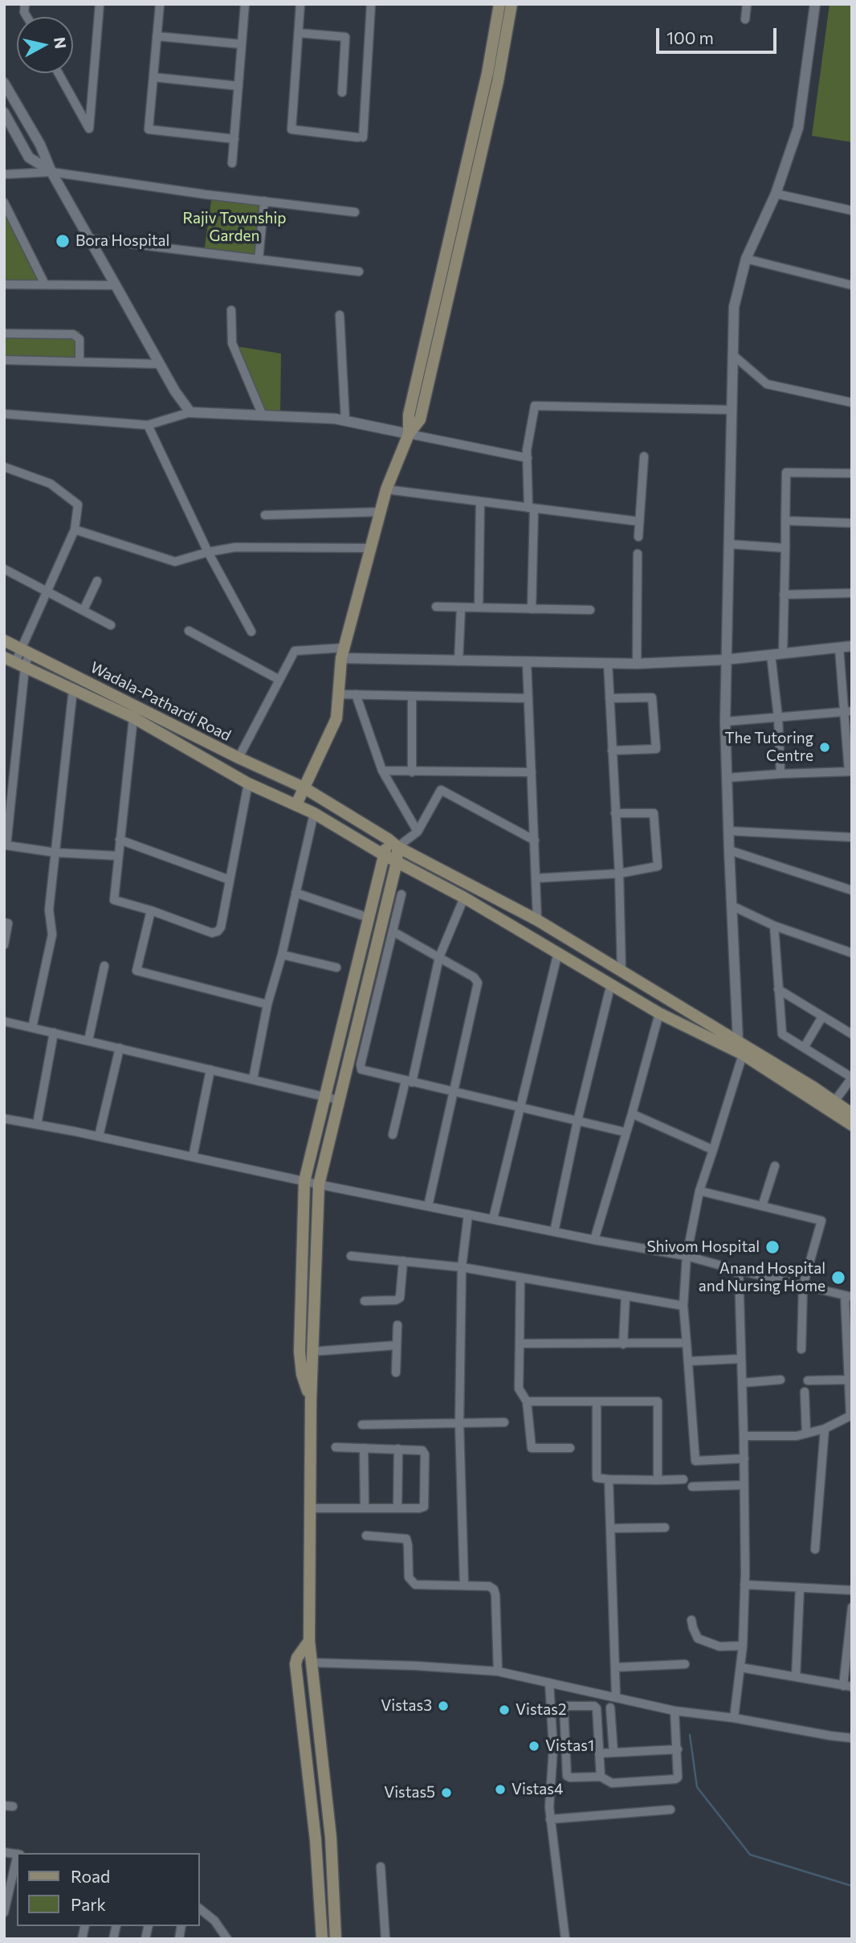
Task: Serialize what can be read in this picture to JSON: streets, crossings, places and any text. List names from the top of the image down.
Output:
{
  "streets": {
    "main road": ["Wadala-Pathardi Road"]
  },
  "parks": ["Rajiv Township Garden"],
  "places": [
    "Bora Hospital",
    "The Tutoring Centre",
    "Shivom Hospital",
    "Anand Hospital and Nursing Home",
    "Vistas3",
    "Vistas2",
    "Vistas1",
    "Vistas4",
    "Vistas5"
  ],
  "legend": ["Road", "Park"],
  "scale_bar": "100 m",
  "north": "right"
}
